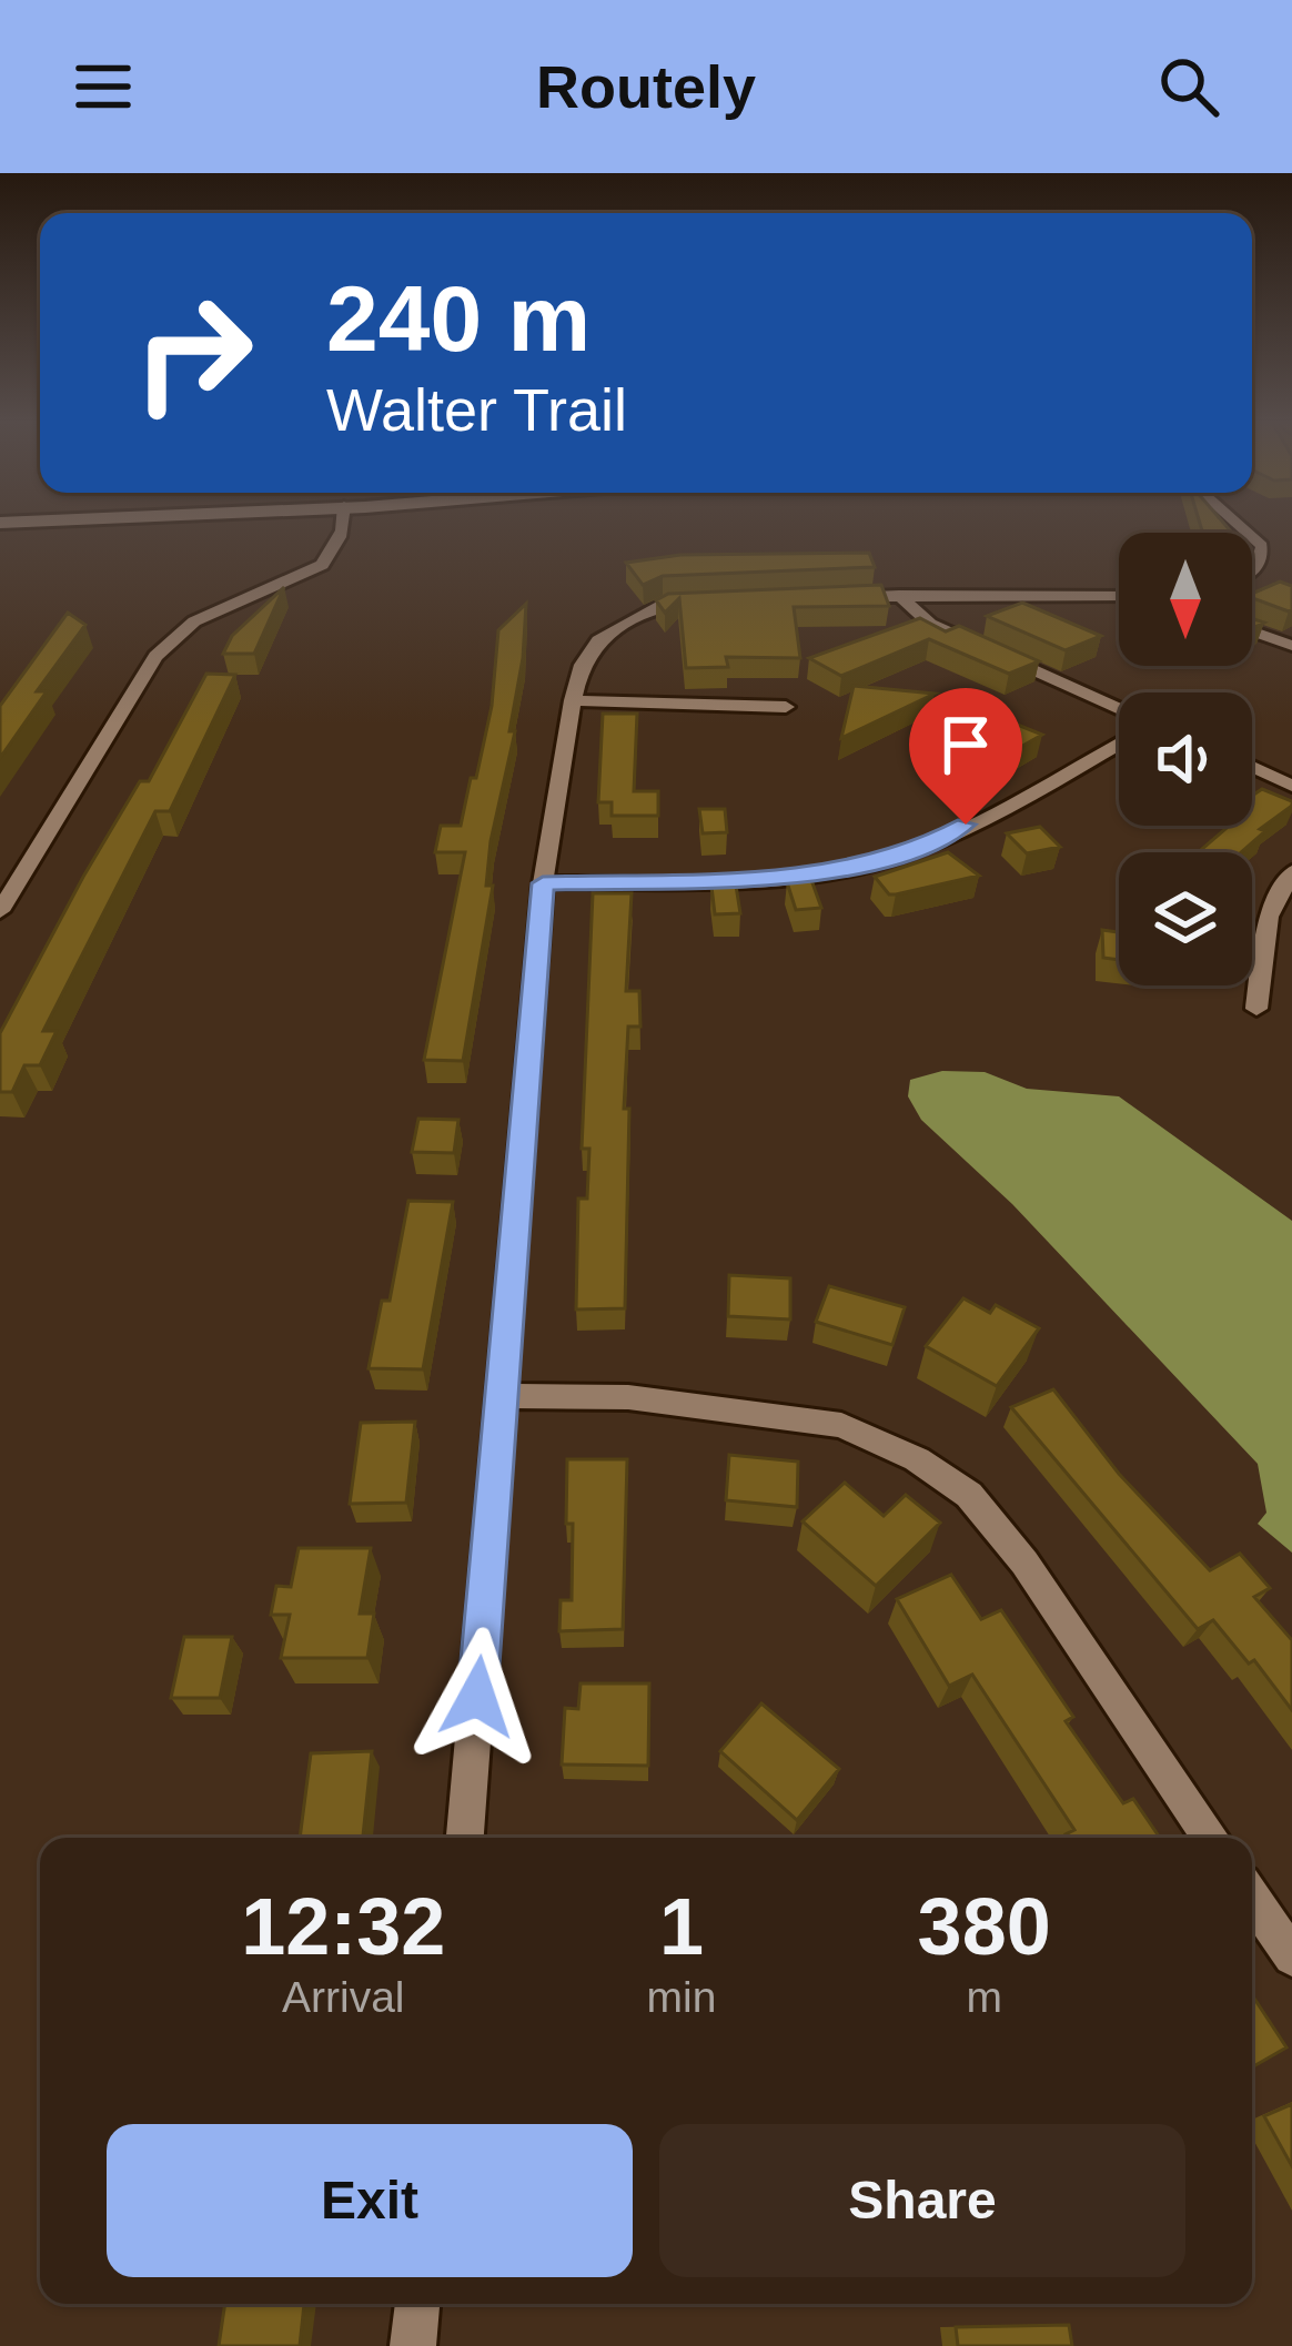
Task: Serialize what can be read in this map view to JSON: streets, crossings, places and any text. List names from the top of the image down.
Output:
{
  "north": "bottom",
  "page": {
    "header": "Routely",
    "turn": ["240 m", "Walter Trail"],
    "eta": [
      "12:32",
      "Arrival",
      "1",
      "min",
      "380",
      "m"
    ],
    "buttons": ["Exit", "Share"]
  }
}
